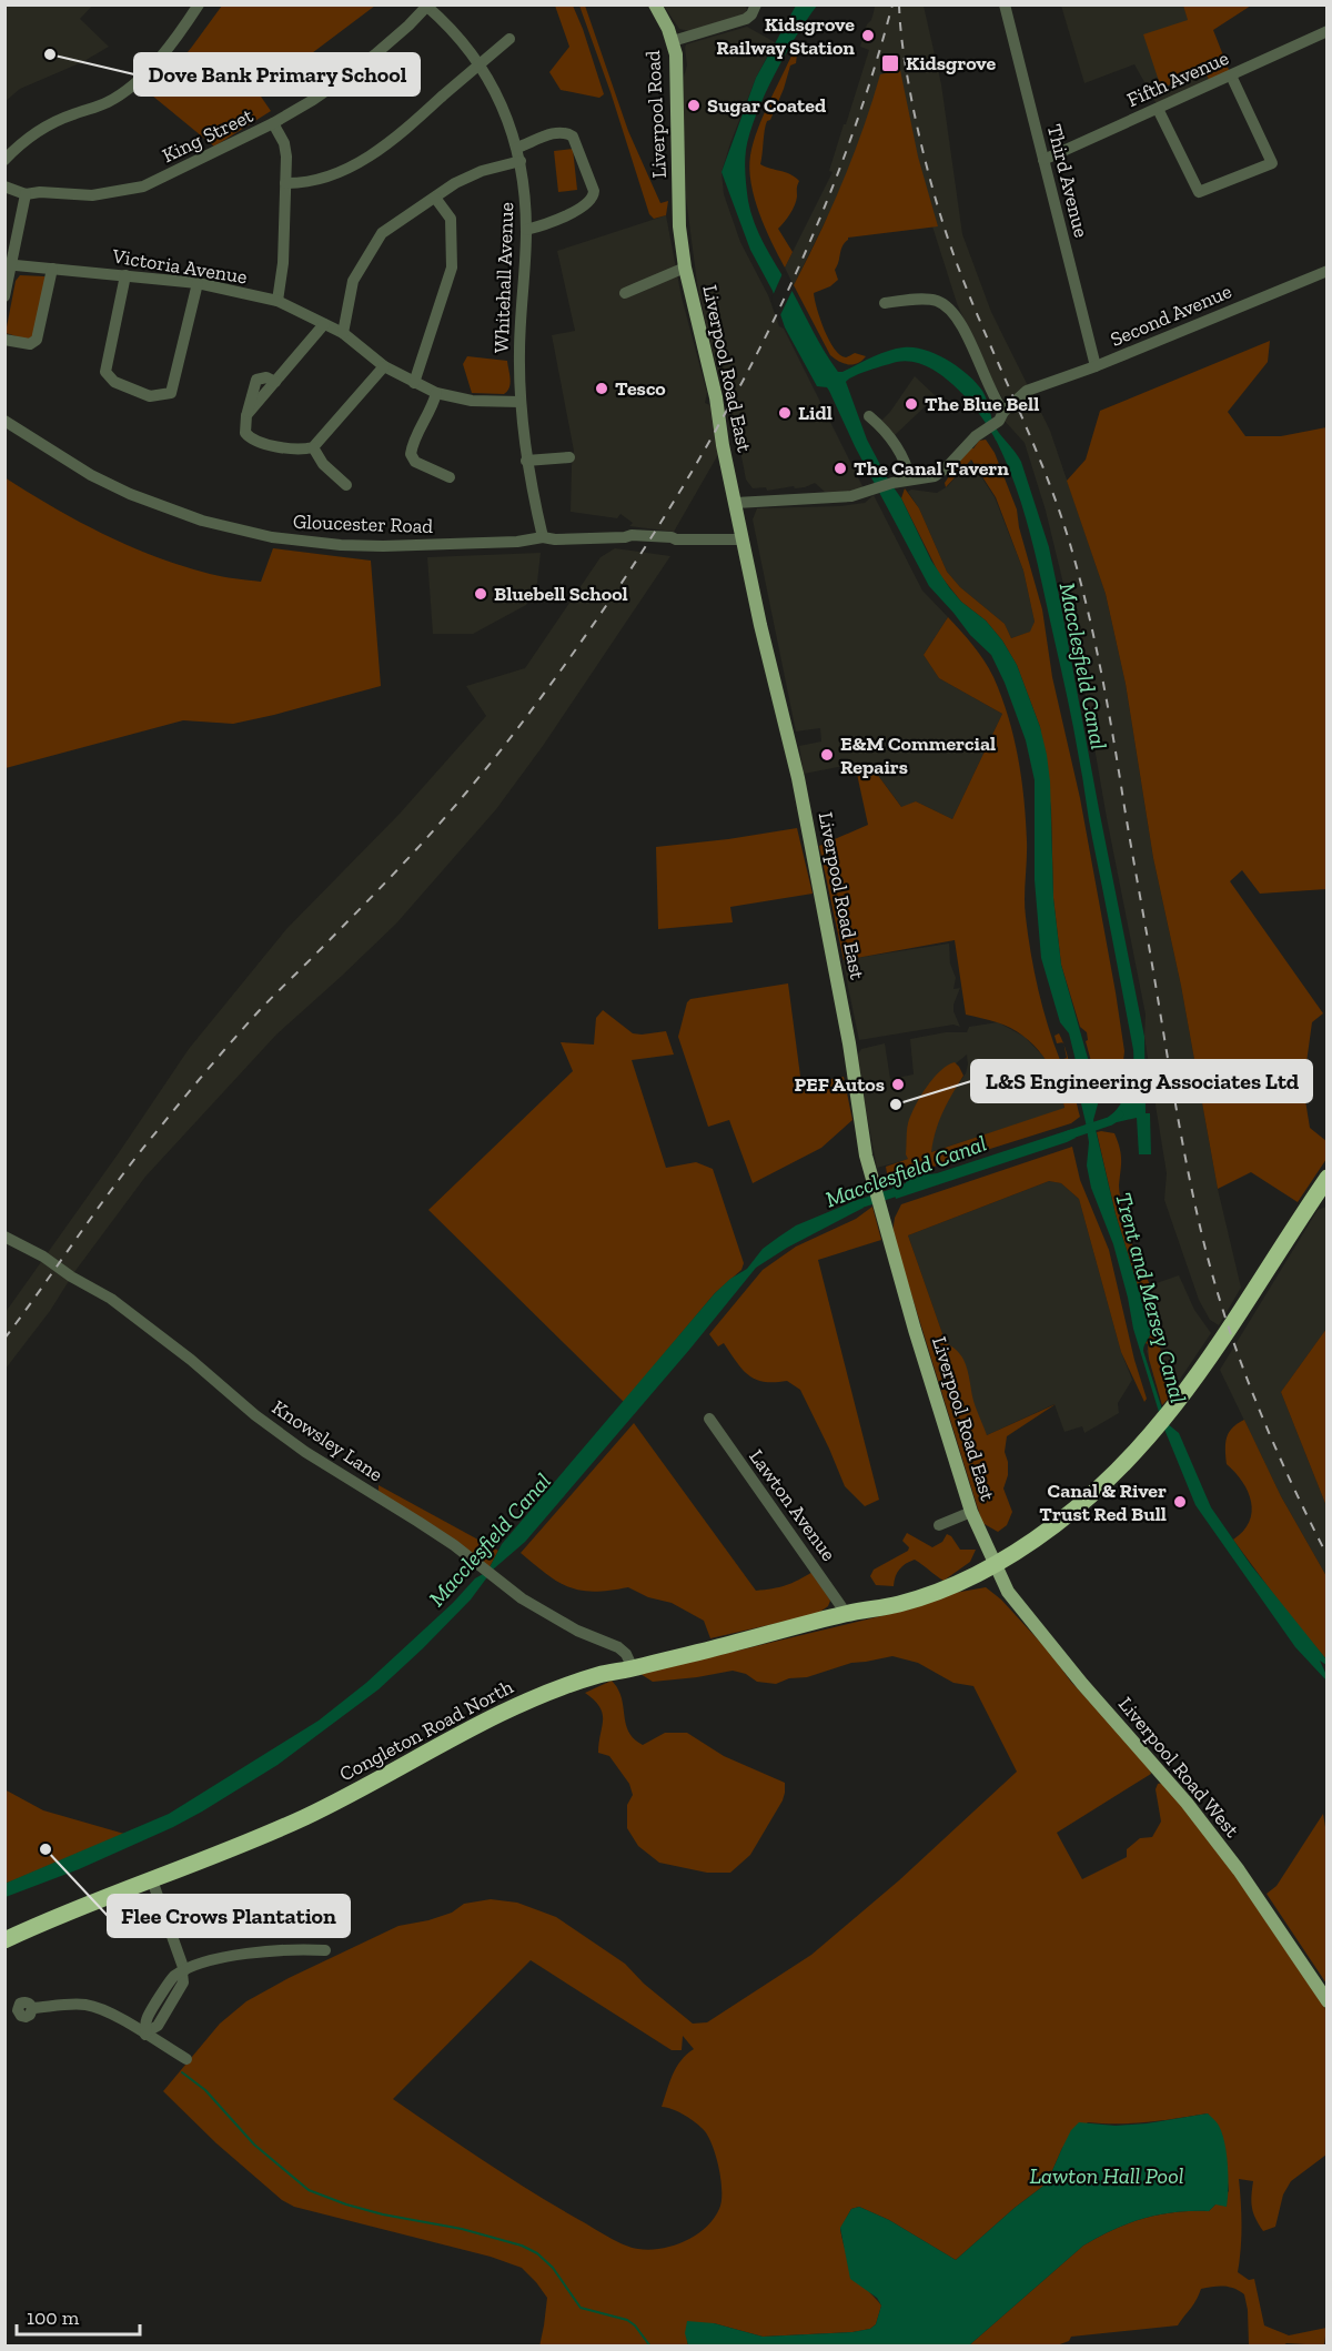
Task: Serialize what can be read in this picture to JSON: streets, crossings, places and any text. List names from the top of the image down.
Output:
{
  "streets": {
    "highway": ["Congleton Road North"],
    "main road": ["Liverpool Road", "Liverpool Road East", "Liverpool Road West"],
    "street": [
      "Fifth Avenue",
      "King Street",
      "Third Avenue",
      "Victoria Avenue",
      "Whitehall Avenue",
      "Second Avenue",
      "Gloucester Road",
      "Knowsley Lane",
      "Lawton Avenue"
    ]
  },
  "crossings": [
    ["Fifth Avenue", "Third Avenue"],
    ["Liverpool Road", "Liverpool Road East"],
    ["King Street", "Whitehall Avenue"],
    ["Third Avenue", "Second Avenue"],
    ["Victoria Avenue", "Whitehall Avenue"],
    ["Whitehall Avenue", "Gloucester Road"],
    ["Second Avenue", "Liverpool Road East"],
    ["Liverpool Road East", "Gloucester Road"],
    ["Liverpool Road East", "Congleton Road North"],
    ["Liverpool Road East", "Liverpool Road West"],
    ["Knowsley Lane", "Congleton Road North"],
    ["Lawton Avenue", "Congleton Road North"],
    ["Congleton Road North", "Liverpool Road West"]
  ],
  "water": ["Macclesfield Canal", "Trent and Mersey Canal", "Lawton Hall Pool"],
  "places": {
    "other": [
      "Kidsgrove Railway Station",
      "Dove Bank Primary School",
      "Sugar Coated",
      "Tesco",
      "The Blue Bell",
      "Lidl",
      "The Canal Tavern",
      "Bluebell School",
      "E&M Commercial Repairs",
      "PEF Autos",
      "L&S Engineering Associates Ltd",
      "Canal & River Trust Red Bull",
      "Flee Crows Plantation"
    ],
    "transit": ["Kidsgrove"]
  },
  "scale_bar": "100 m"
}
